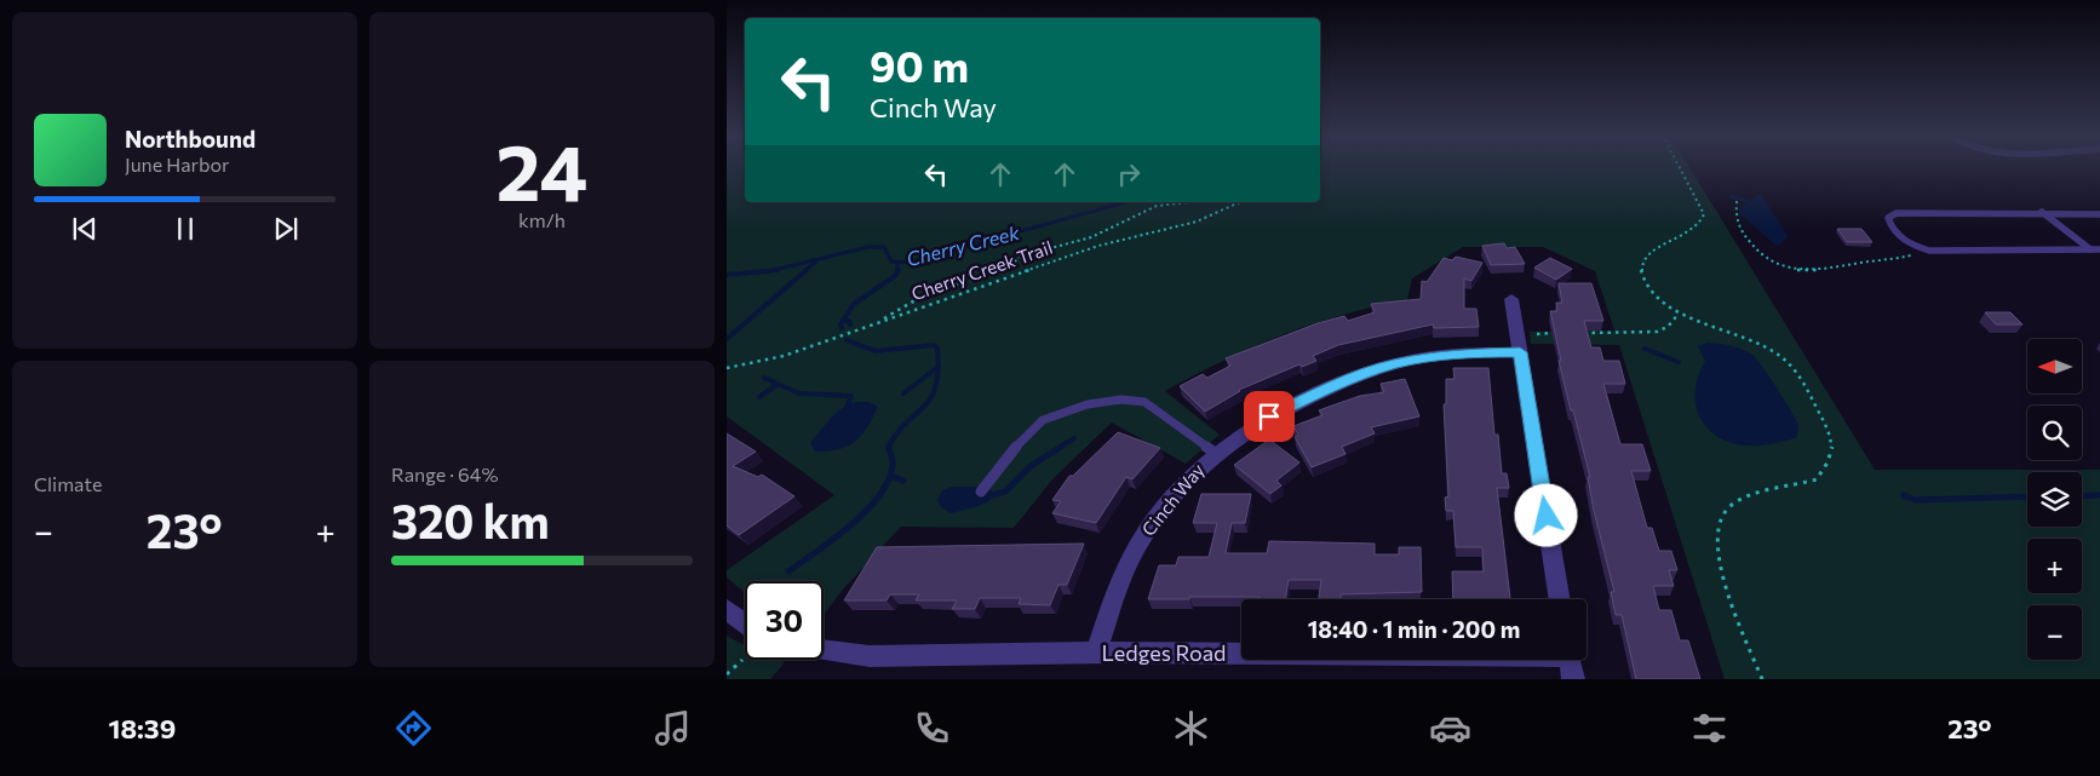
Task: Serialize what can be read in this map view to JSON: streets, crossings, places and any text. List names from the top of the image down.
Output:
{
  "streets": {
    "street": ["Cinch Way", "Ledges Road"],
    "path": ["Cherry Creek Trail"]
  },
  "crossings": [
    ["Cinch Way", "Ledges Road"]
  ],
  "water": ["Cherry Creek"],
  "north": "left",
  "page": {
    "tile": [
      ["24", "km/h"],
      "Climate",
      ["Range · 64%", "320 km"]
    ],
    "turn": ["90 m", "Cinch Way"],
    "song": ["Northbound", "June Harbor"],
    "map_buttons": ["+", "−"],
    "heat": ["−", "23°", "+"],
    "limit": "30",
    "trip": "18:40 · 1 min · 200 m",
    "tabs": ["18:39", "23°"]
  }
}
